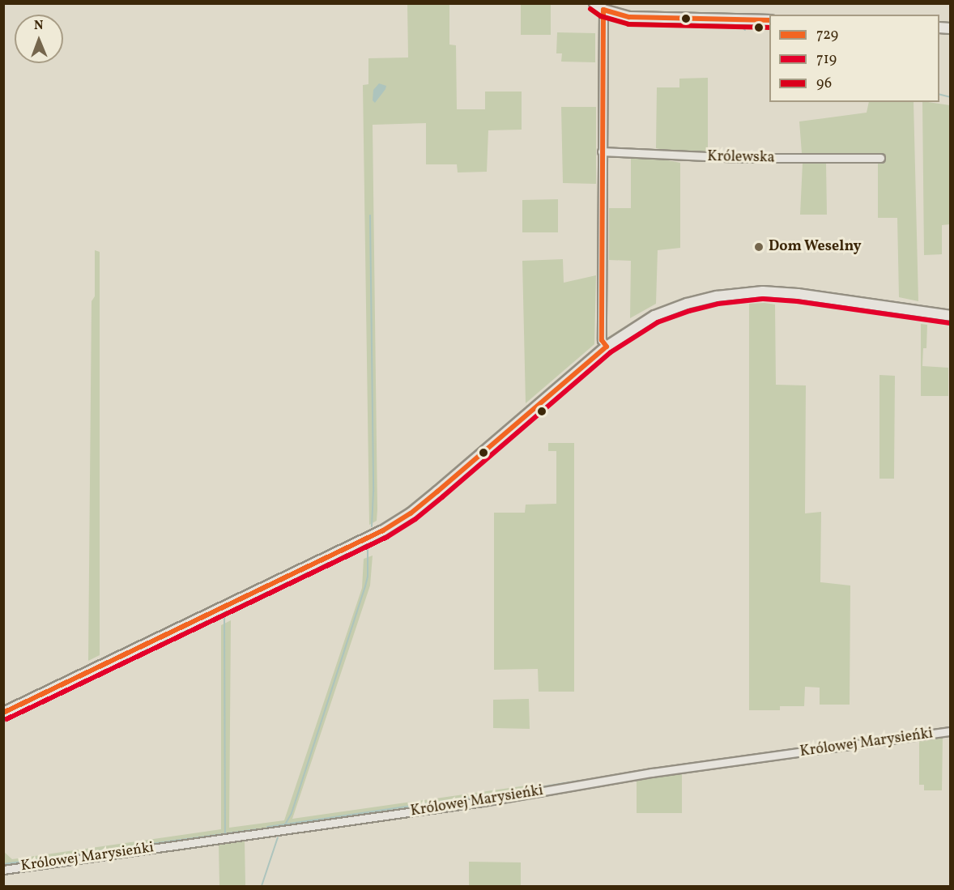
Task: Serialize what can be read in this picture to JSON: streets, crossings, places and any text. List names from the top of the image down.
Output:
{
  "streets": {
    "street": ["Królewska", "Królowej Marysieńki"]
  },
  "places": ["Dom Weselny"],
  "lines": ["transit line 96", "transit line 729", "transit line 719"],
  "legend": ["729", "719", "96"],
  "north": "top"
}
